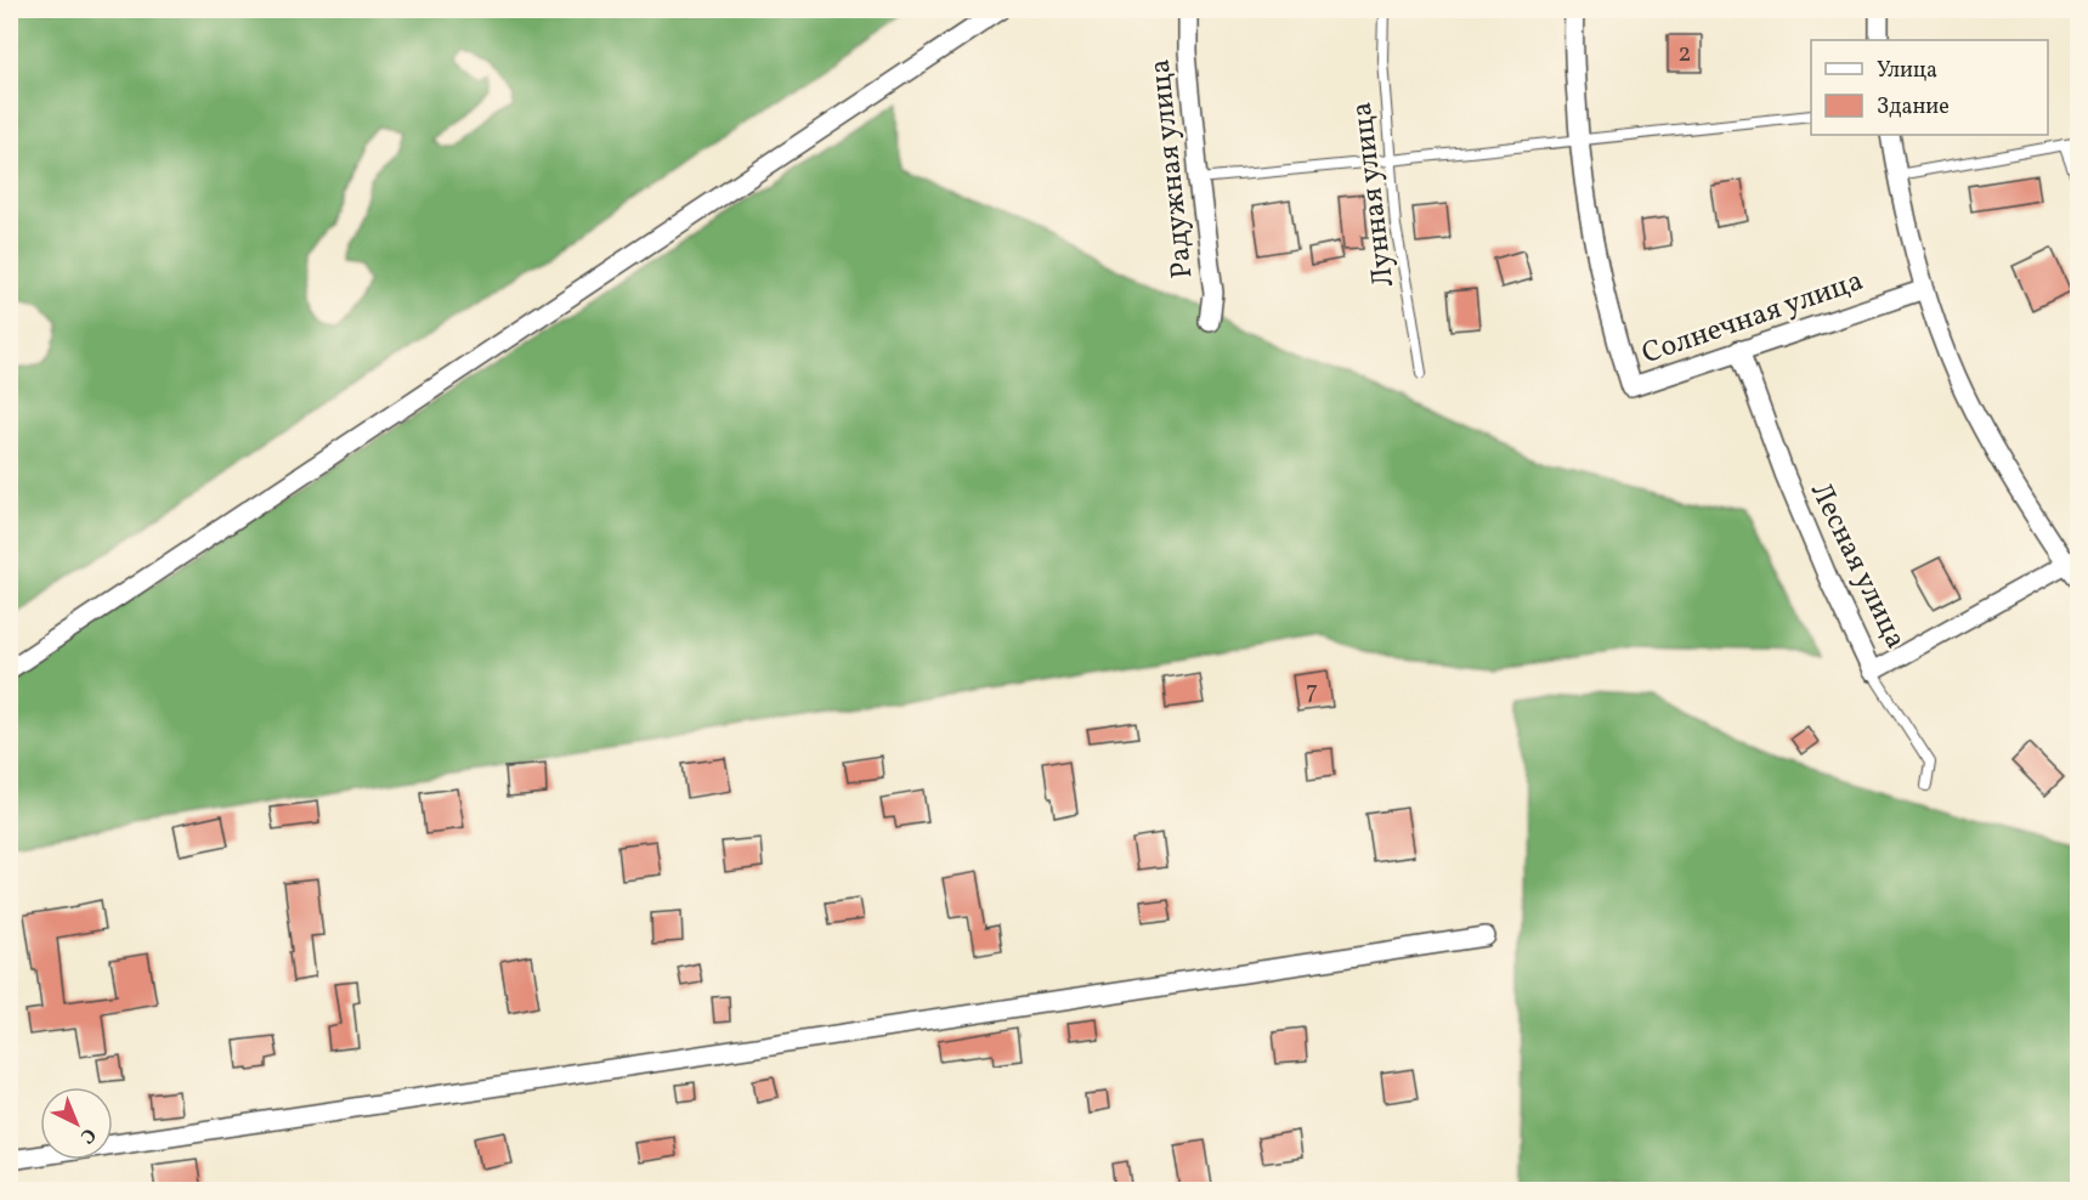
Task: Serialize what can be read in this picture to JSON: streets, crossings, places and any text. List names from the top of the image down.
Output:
{
  "streets": {
    "street": ["Радужная улица", "Солнечная улица", "Лесная улица"],
    "lane": ["Лунная улица"]
  },
  "crossings": [
    ["Солнечная улица", "Лесная улица"]
  ],
  "house_numbers": ["2", "7"],
  "legend": ["Улица", "Здание"],
  "north": "bottom right"
}
